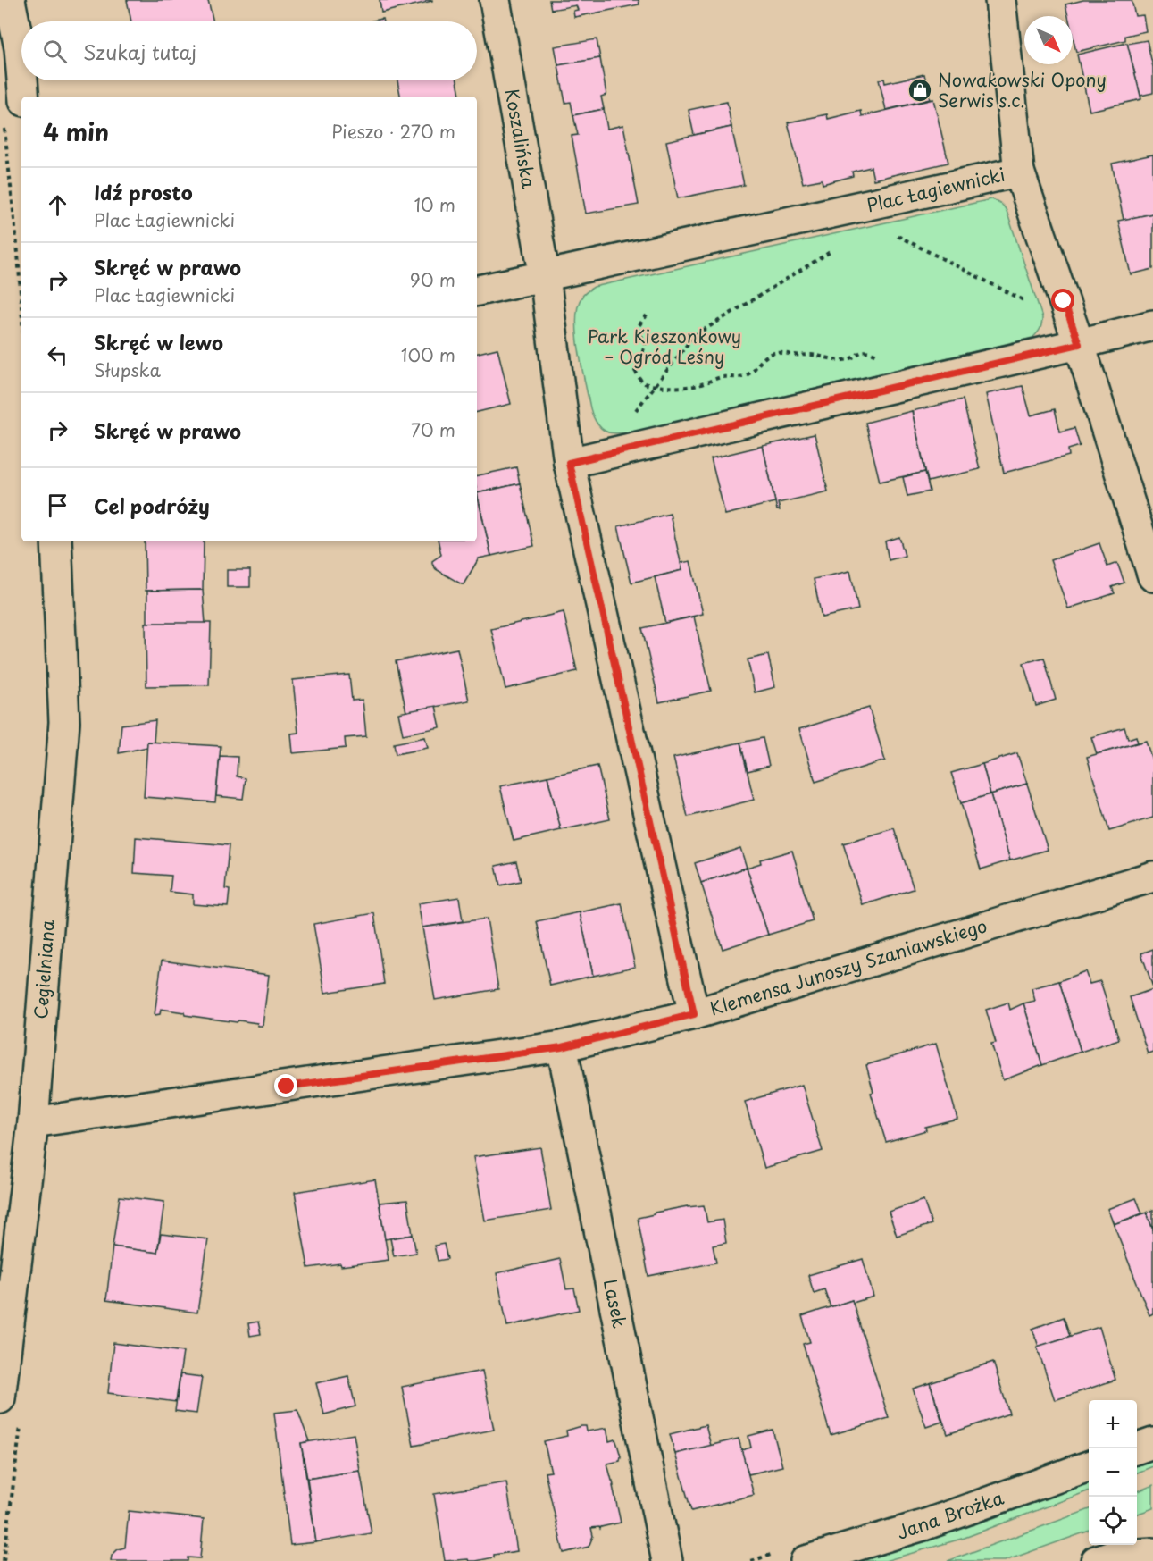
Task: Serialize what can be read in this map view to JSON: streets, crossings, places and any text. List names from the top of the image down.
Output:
{
  "streets": {
    "street": [
      "Koszalińska",
      "Plac Łagiewnicki",
      "Klemensa Junoszy Szaniawskiego",
      "Cegielniana",
      "Lasek",
      "Jana Brożka"
    ]
  },
  "crossings": [
    ["Koszalińska", "Plac Łagiewnicki"],
    ["Klemensa Junoszy Szaniawskiego", "Cegielniana"],
    ["Klemensa Junoszy Szaniawskiego", "Lasek"]
  ],
  "parks": ["Park Kieszonkowy – Ogród Leśny"],
  "places": {
    "shop": ["Nowakowski Opony Serwis s.c."]
  },
  "north": "bottom right",
  "page": {
    "search": "Szukaj tutaj",
    "heading": ["4 min", "Pieszo · 270 m"],
    "list": [
      ["Idź prosto", "Plac Łagiewnicki", "10 m"],
      ["Skręć w prawo", "Plac Łagiewnicki", "90 m"],
      ["Skręć w lewo", "Słupska", "100 m"],
      ["Skręć w prawo", "70 m"],
      "Cel podróży"
    ],
    "map_buttons": ["+", "−"]
  }
}
